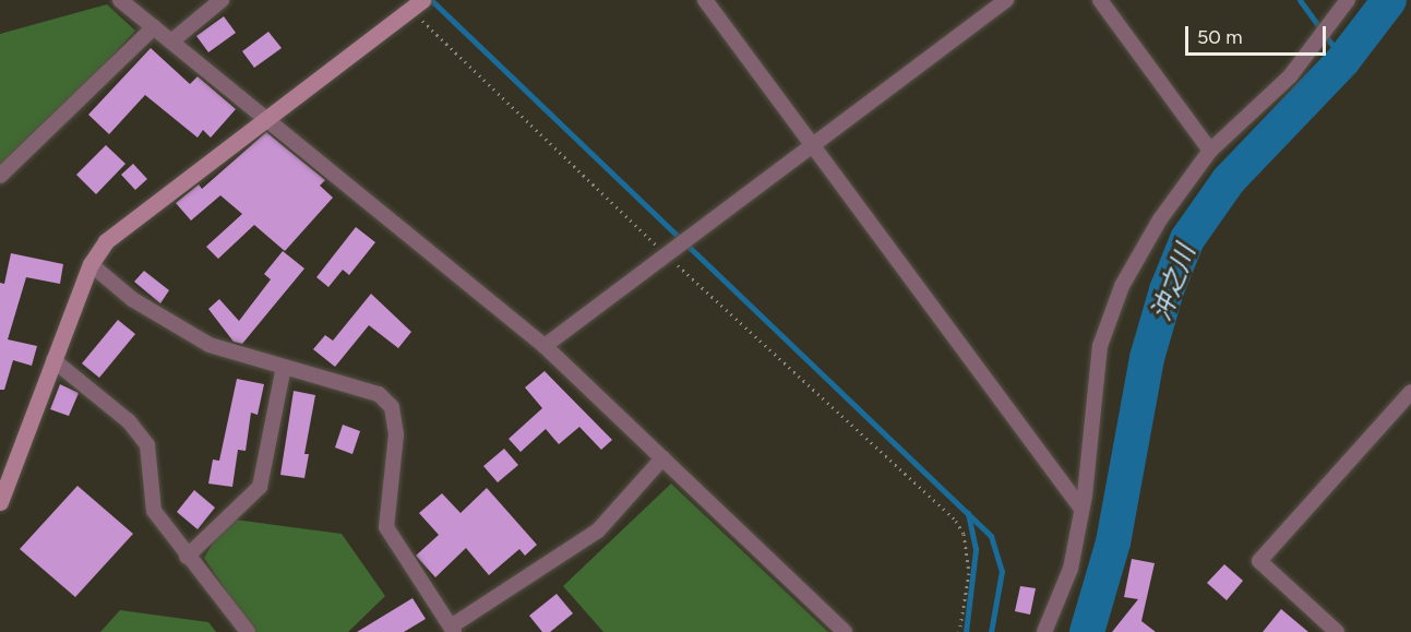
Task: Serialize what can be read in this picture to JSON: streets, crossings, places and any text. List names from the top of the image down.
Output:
{
  "water": ["沖之川"],
  "scale_bar": "50 m"
}
